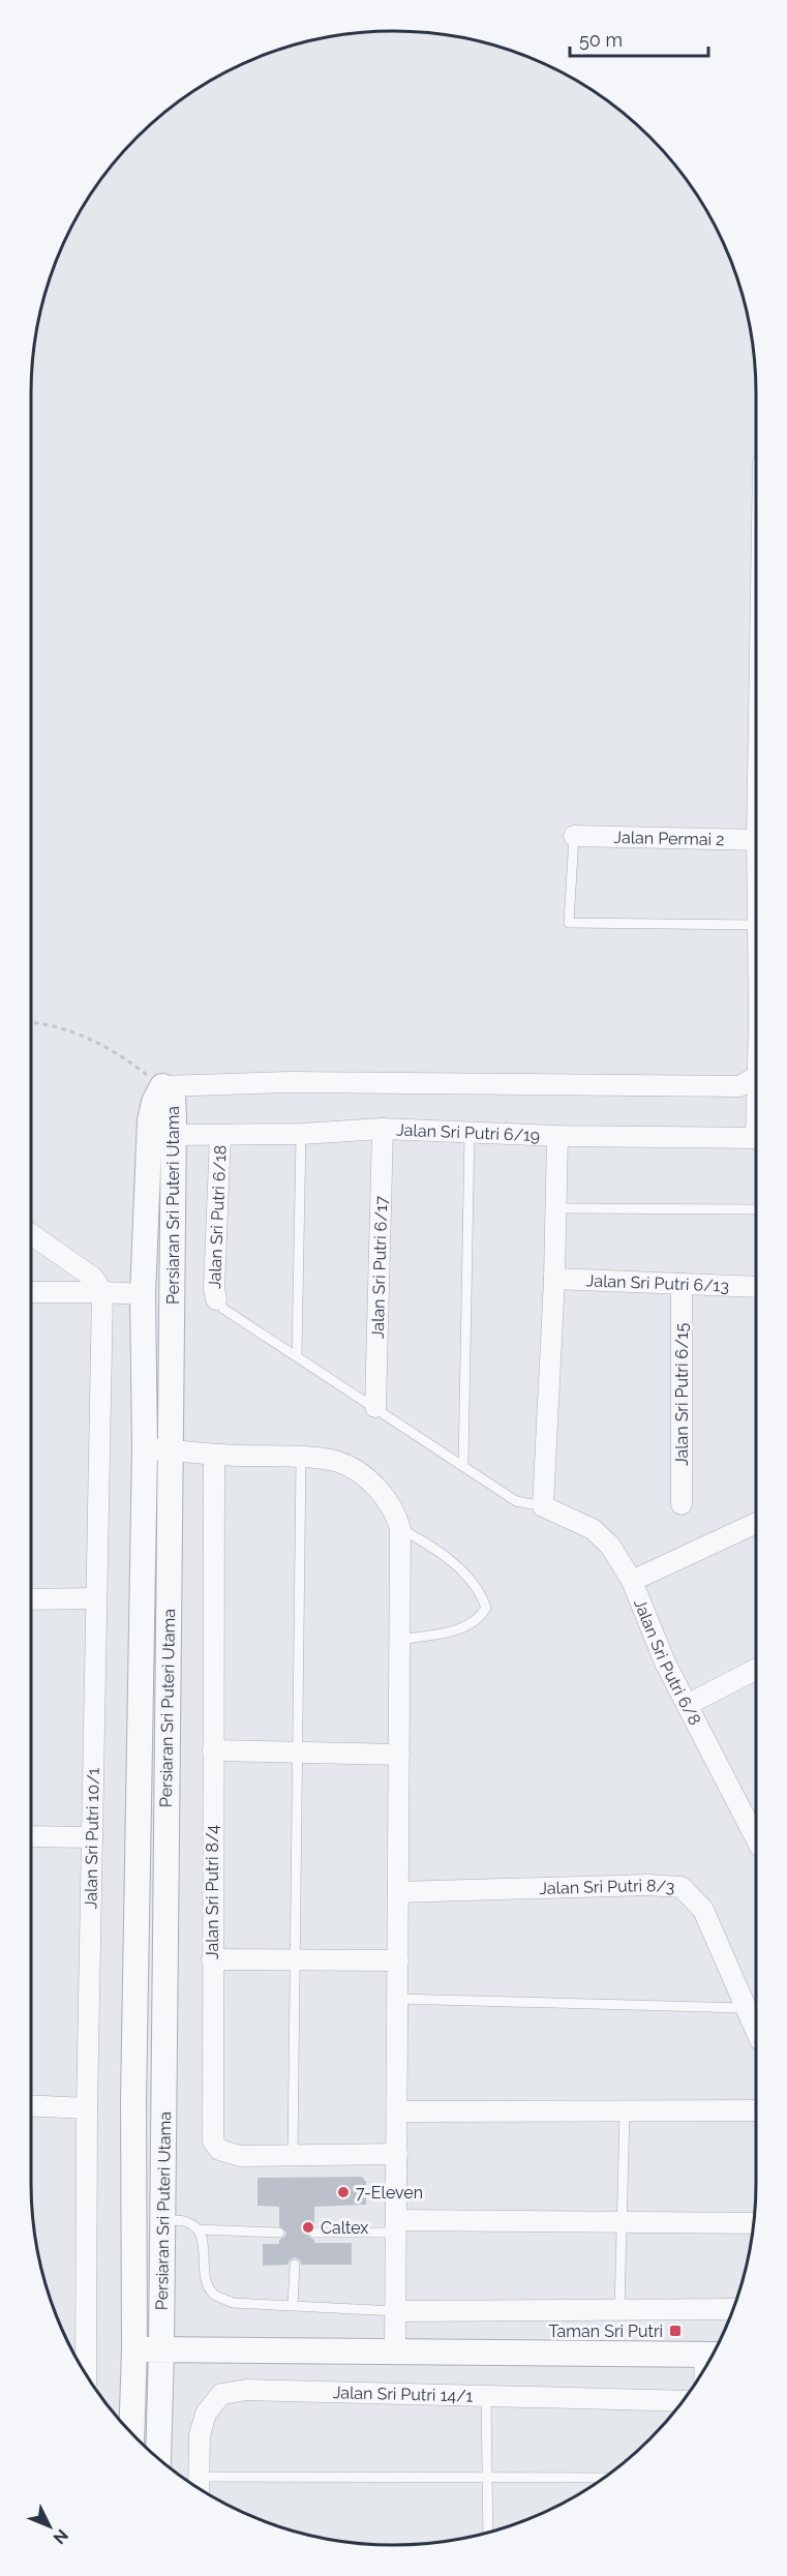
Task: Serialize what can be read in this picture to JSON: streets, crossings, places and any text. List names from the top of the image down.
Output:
{
  "streets": {
    "street": [
      "Jalan Permai 2",
      "Jalan Sri Putri 6/19",
      "Persiaran Sri Puteri Utama",
      "Jalan Sri Putri 6/18",
      "Jalan Sri Putri 6/17",
      "Jalan Sri Putri 6/13",
      "Jalan Sri Putri 6/15",
      "Jalan Sri Putri 6/8",
      "Jalan Sri Putri 10/1",
      "Jalan Sri Putri 8/3",
      "Jalan Sri Putri 8/4",
      "Jalan Sri Putri 14/1"
    ]
  },
  "crossings": [
    ["Jalan Sri Putri 6/19", "Persiaran Sri Puteri Utama"],
    ["Jalan Sri Putri 6/19", "Jalan Sri Putri 6/18"],
    ["Jalan Sri Putri 6/19", "Jalan Sri Putri 6/17"],
    ["Jalan Sri Putri 6/13", "Jalan Sri Putri 6/15"]
  ],
  "places": {
    "other": ["7-Eleven", "Caltex"],
    "transit": ["Taman Sri Putri"]
  },
  "scale_bar": "50 m",
  "north": "bottom right"
}
